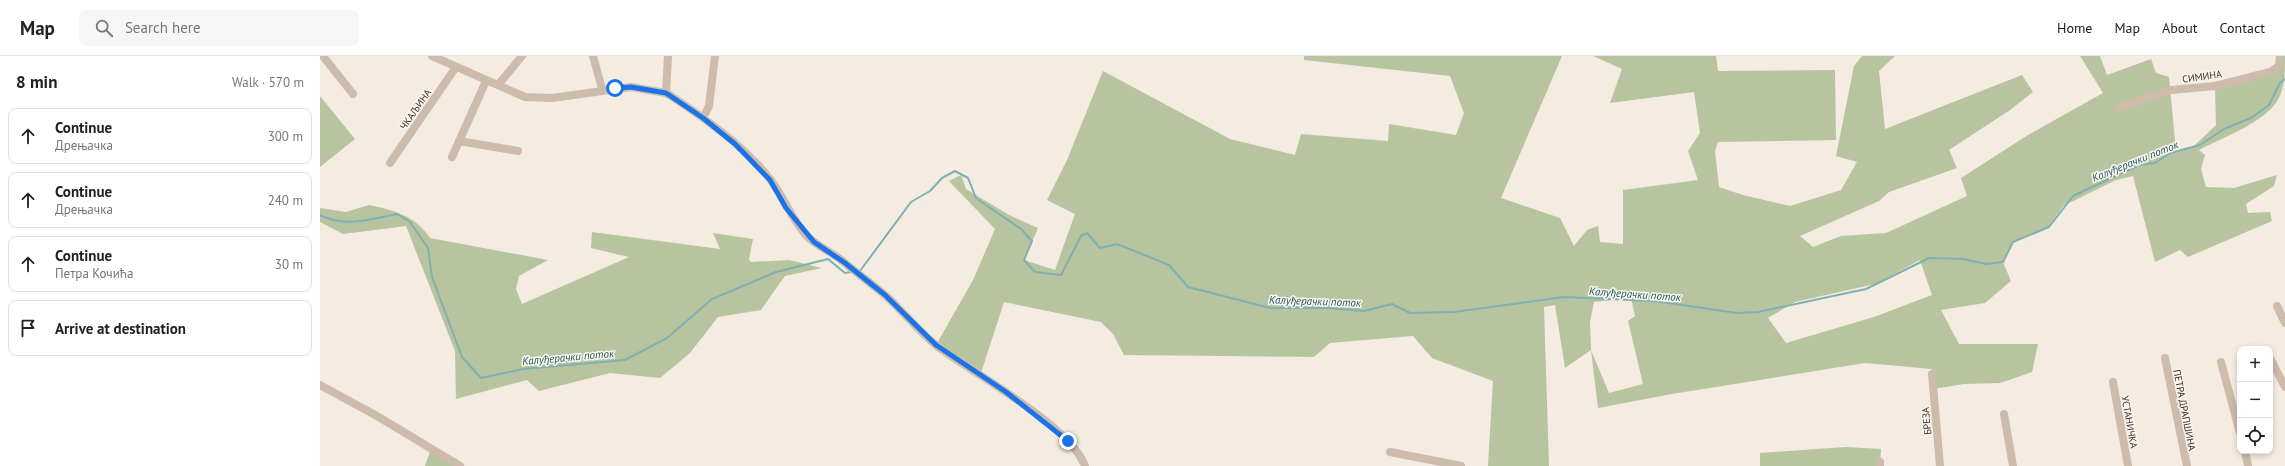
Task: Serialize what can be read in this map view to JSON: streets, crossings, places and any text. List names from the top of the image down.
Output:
{
  "streets": {
    "street": [
      "СИМИНА",
      "ЧКАЉИНА",
      "ПЕТРА ДРАПШИНА",
      "БРЕЗА",
      "УСТАНИЧКА"
    ]
  },
  "water": ["Калуђерачки поток"],
  "page": {
    "header": "Map",
    "search": "Search here",
    "nav": [
      "Home",
      "Map",
      "About",
      "Contact"
    ],
    "heading": ["8 min", "Walk · 570 m"],
    "list": [
      ["Continue", "Дрењачка", "300 m"],
      ["Continue", "Дрењачка", "240 m"],
      ["Continue", "Петра Кочића", "30 m"],
      "Arrive at destination"
    ],
    "map_buttons": ["+", "−"]
  }
}
